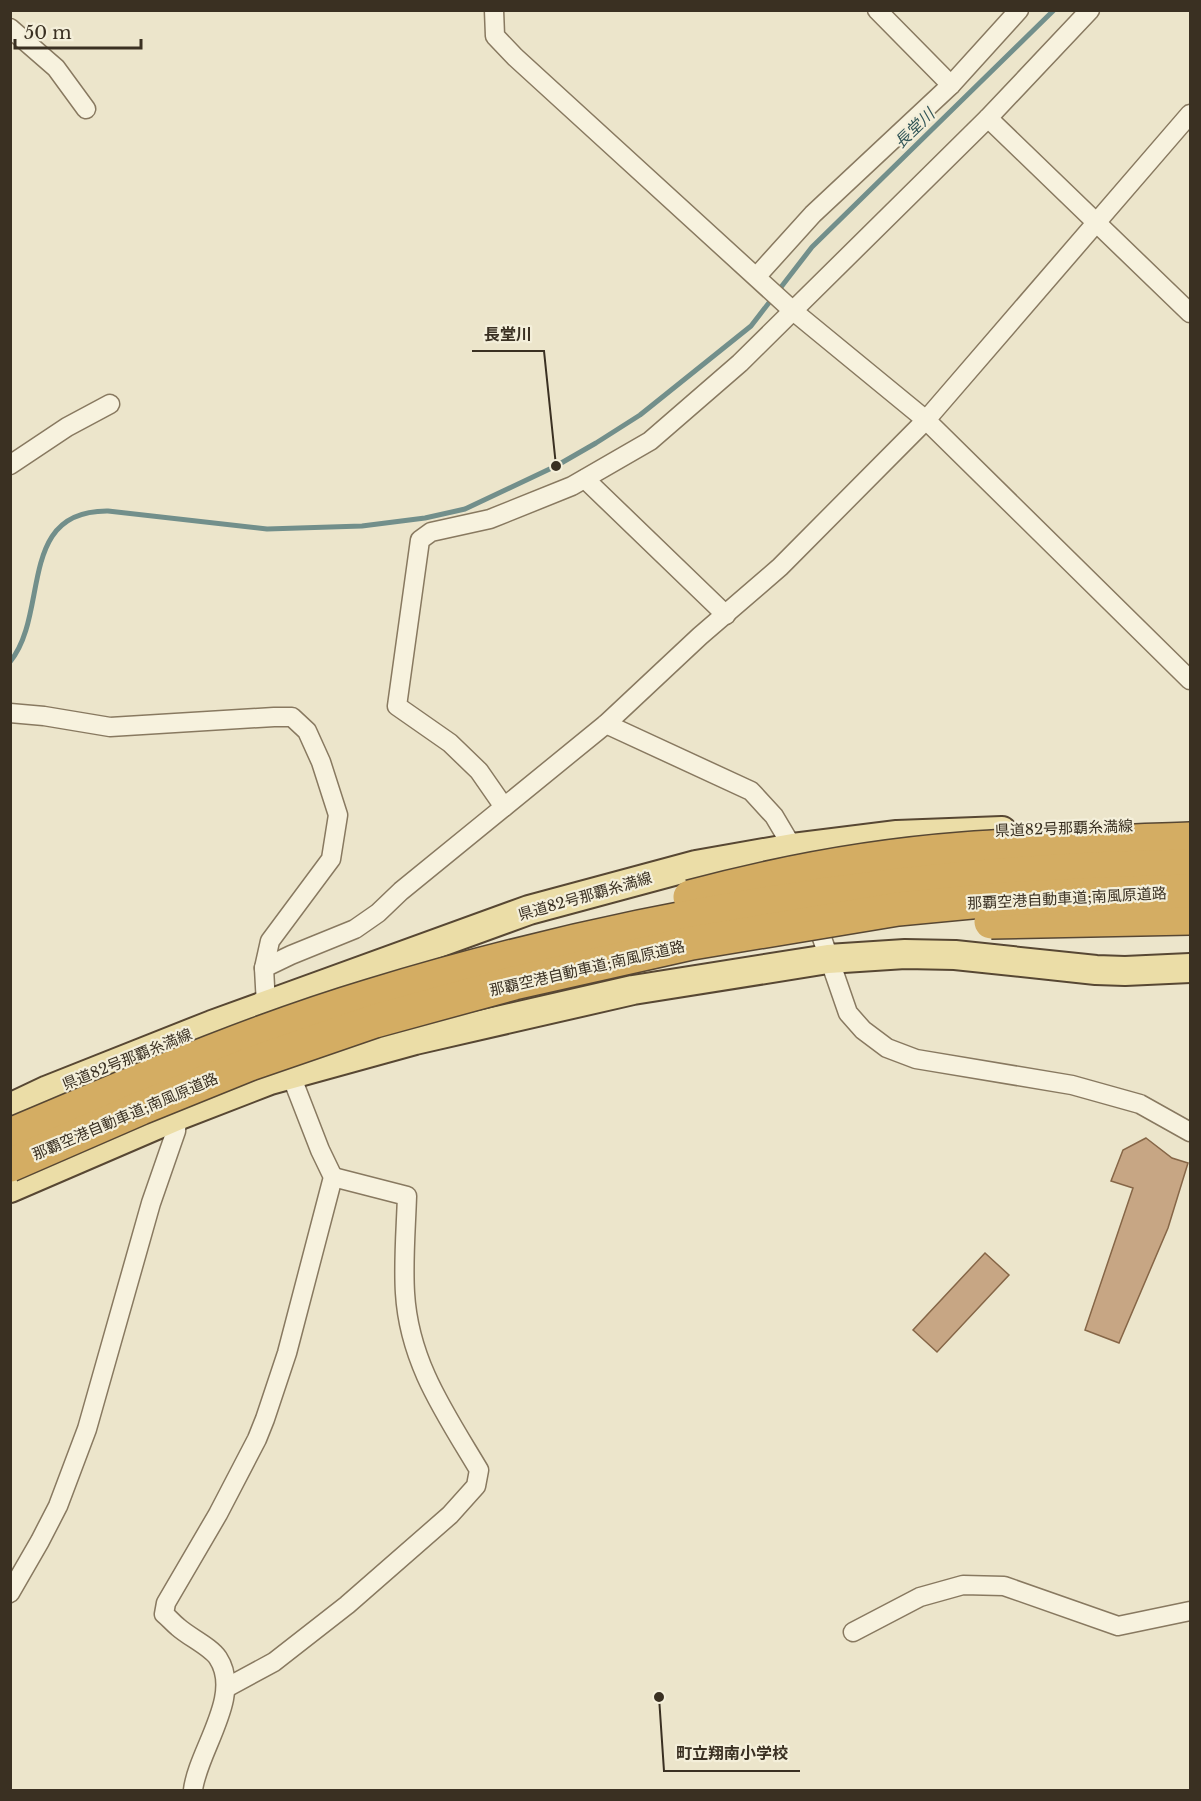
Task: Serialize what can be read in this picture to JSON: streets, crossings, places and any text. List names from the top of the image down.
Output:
{
  "streets": {
    "highway": ["那覇空港自動車道;南風原道路"],
    "main road": ["県道82号那覇糸満線"]
  },
  "water": ["長堂川"],
  "places": ["長堂川", "町立翔南小学校"],
  "scale_bar": "50 m"
}
